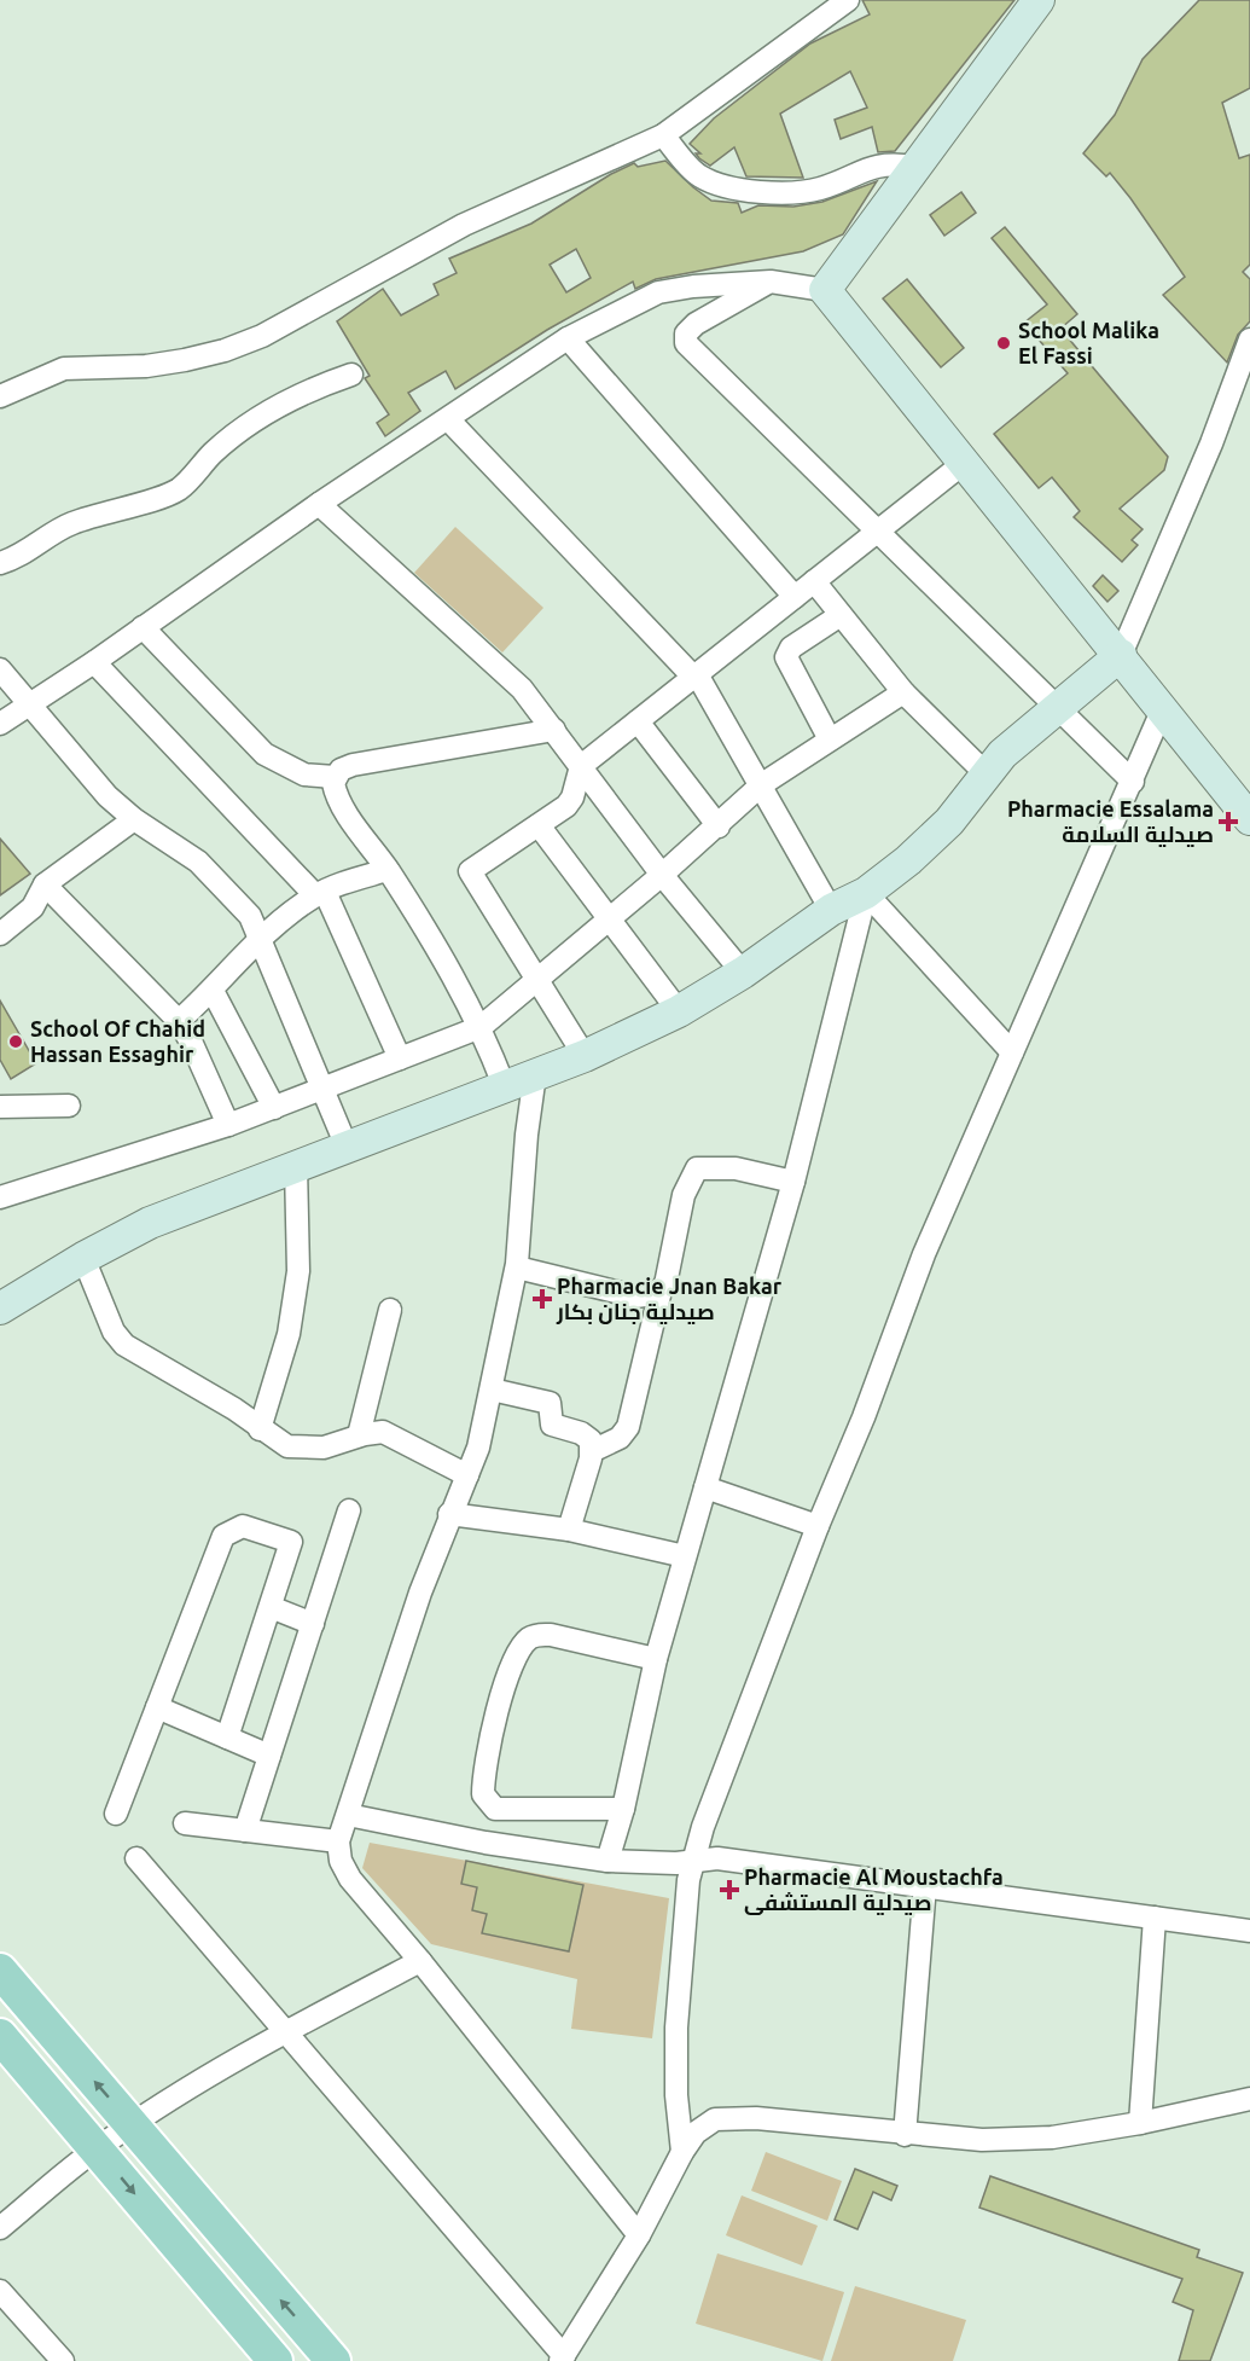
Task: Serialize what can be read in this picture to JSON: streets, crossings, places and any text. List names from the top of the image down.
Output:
{
  "places": {
    "other": ["School Malika El Fassi", "School Of Chahid Hassan Essaghir"],
    "health": ["Pharmacie Essalama صيدلية السلامة", "Pharmacie Jnan Bakar صيدلية جنان بكار", "Pharmacie Al Moustachfa صيدلية المستشفى"]
  }
}
